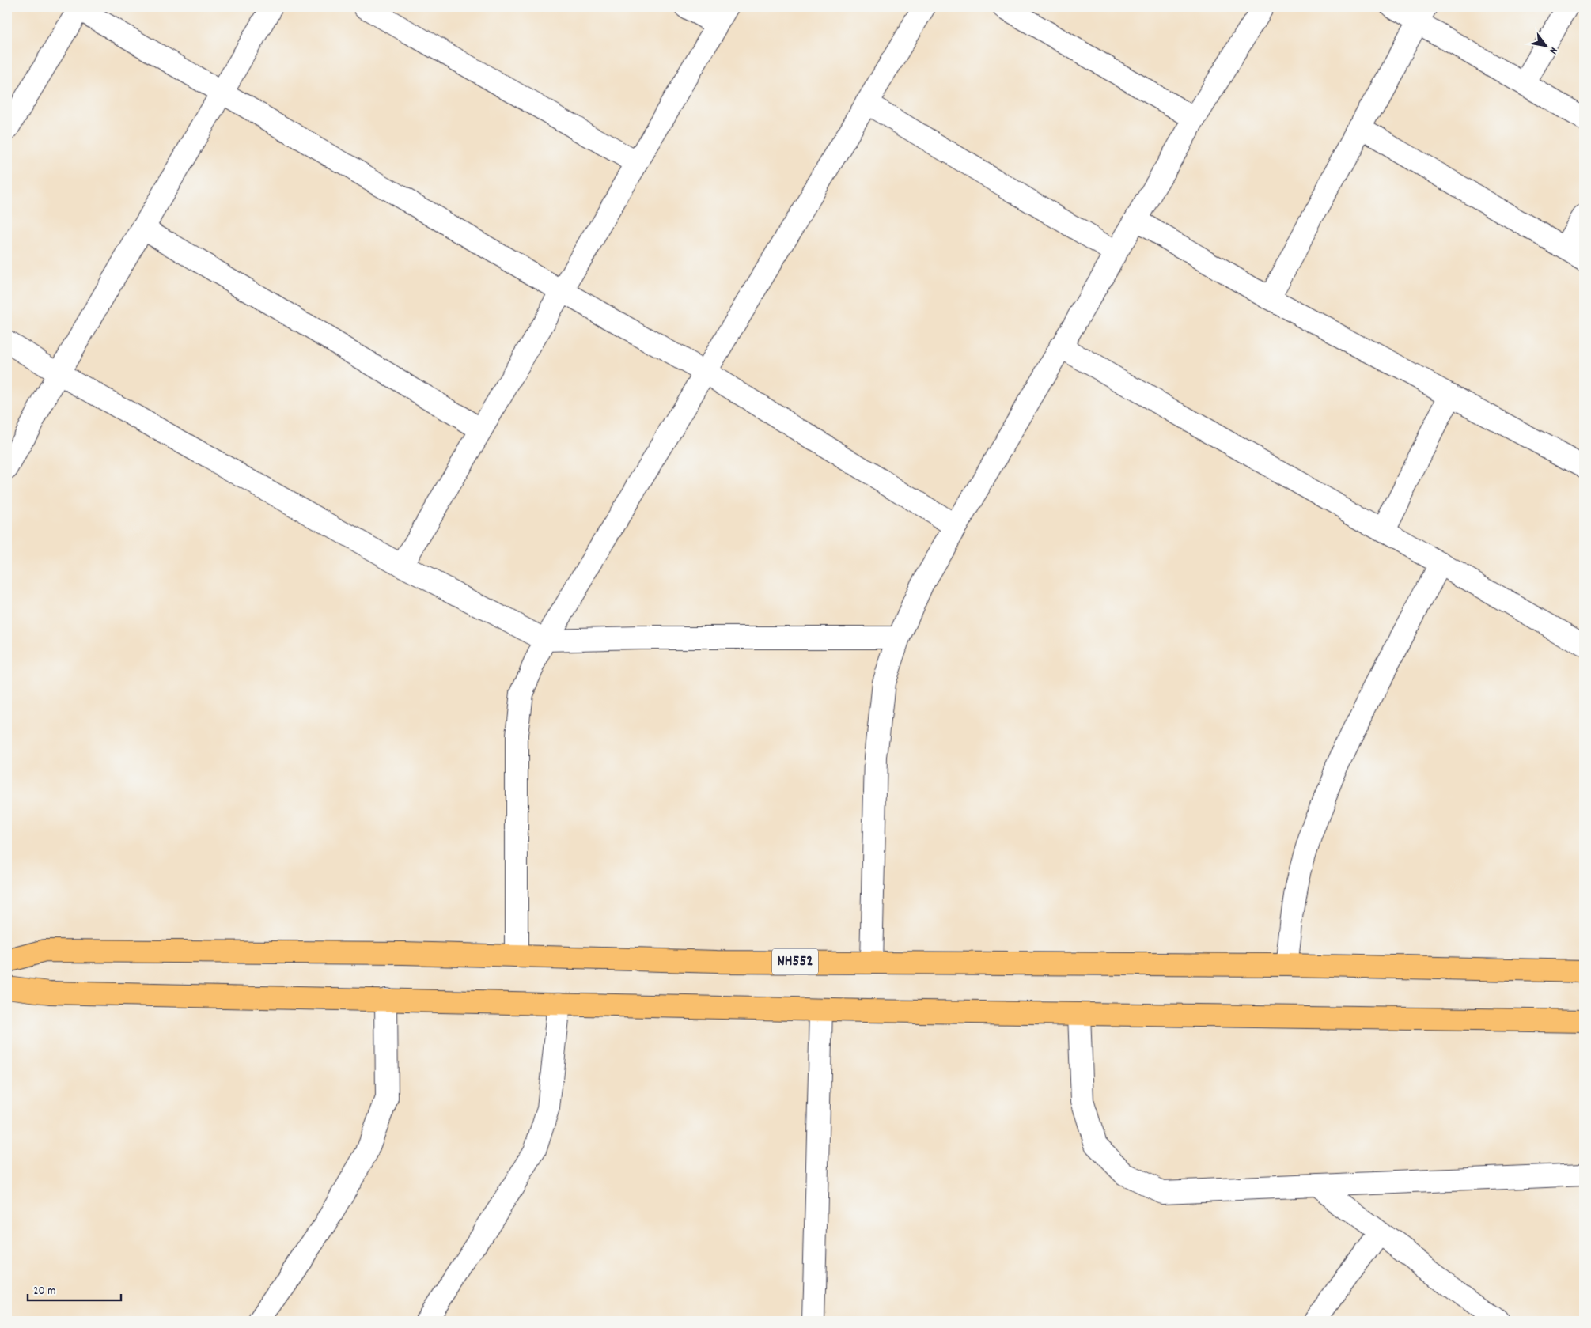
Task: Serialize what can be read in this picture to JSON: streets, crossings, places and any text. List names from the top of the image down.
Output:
{
  "streets": {
    "highway": ["NH552"]
  },
  "scale_bar": "20 m",
  "north": "bottom right"
}
